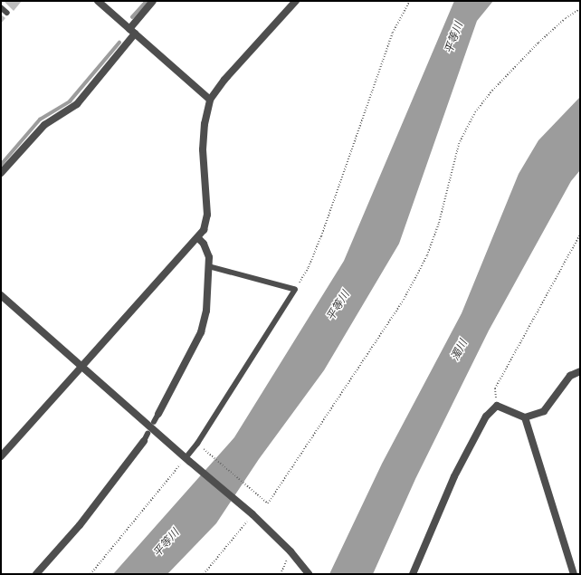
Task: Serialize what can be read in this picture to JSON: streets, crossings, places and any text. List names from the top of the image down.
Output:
{
  "water": ["平等川", "濁川"]
}
